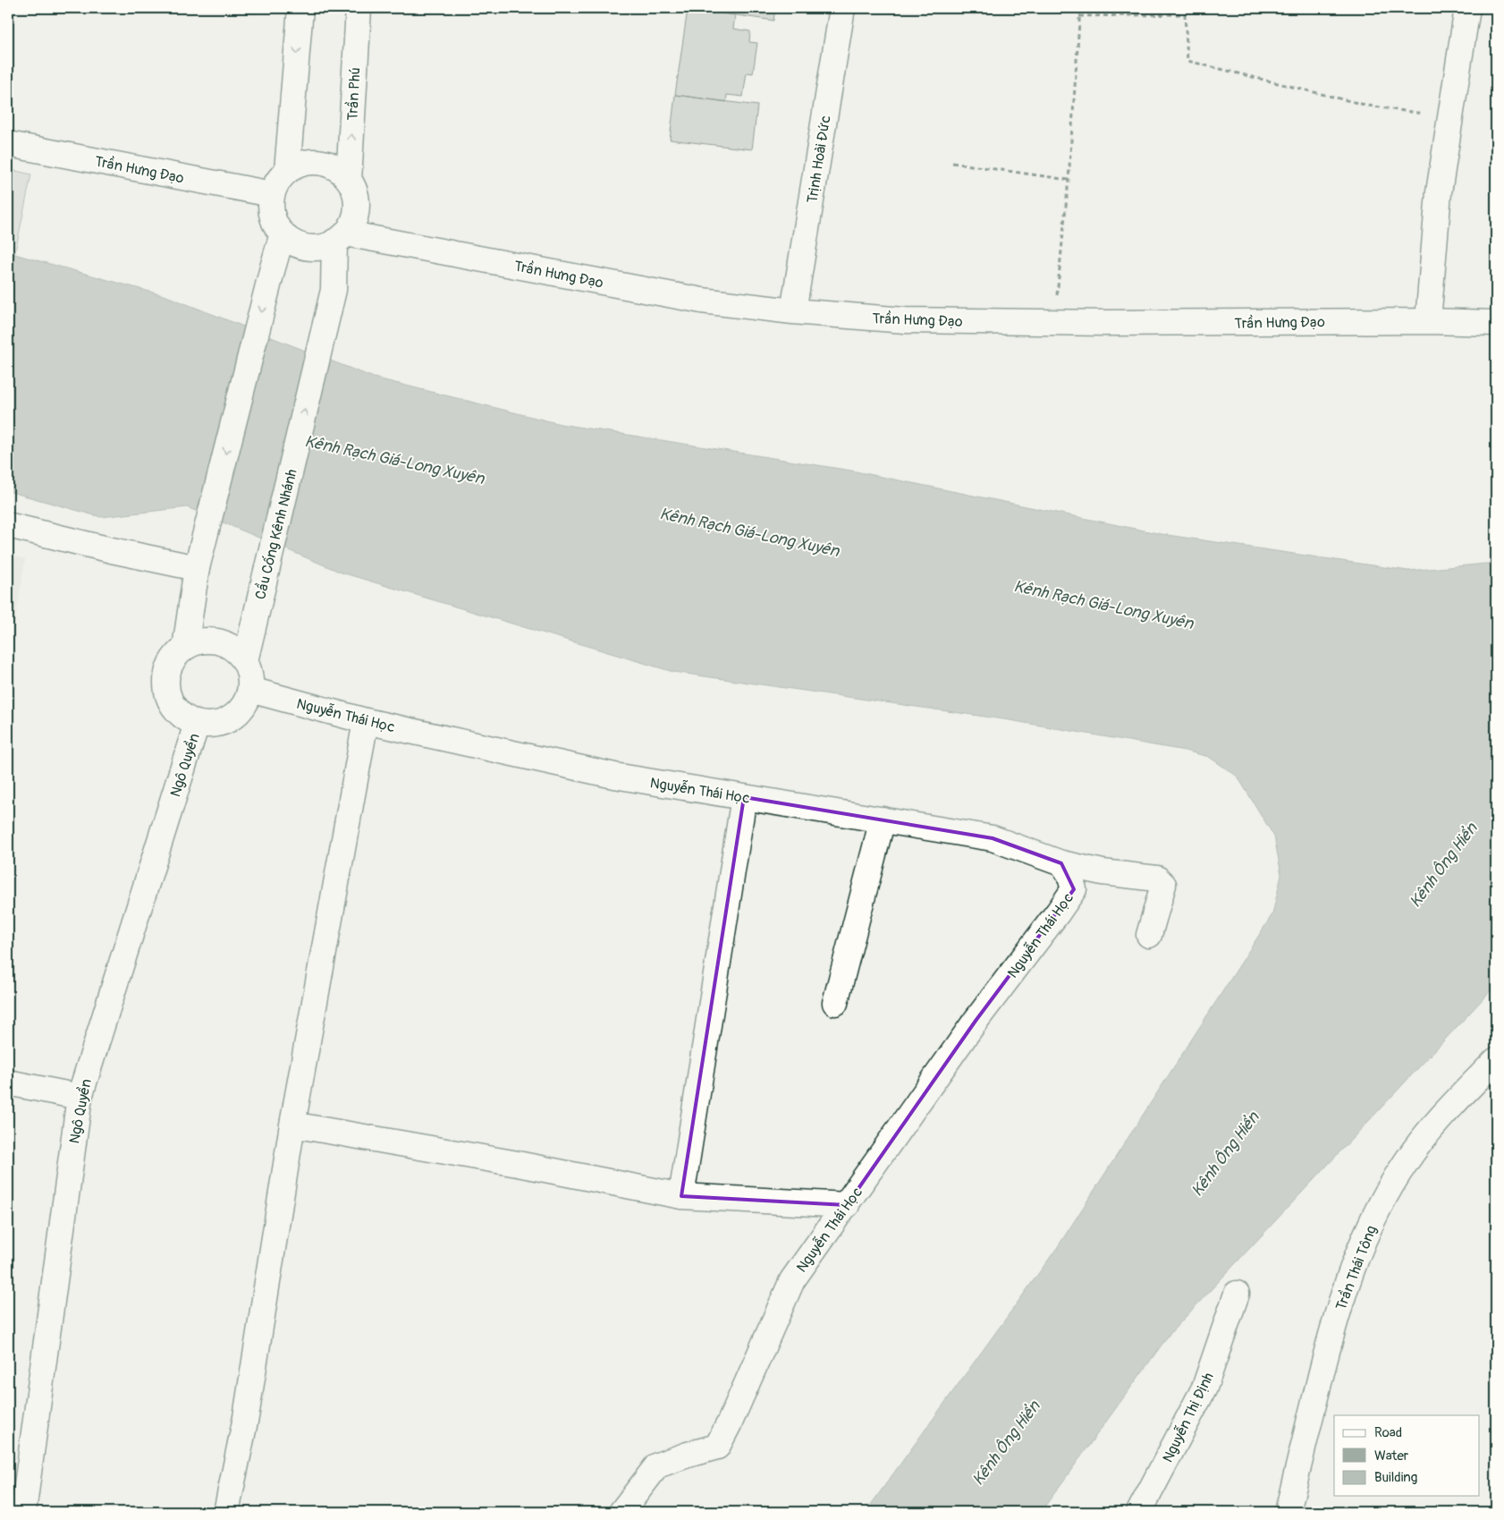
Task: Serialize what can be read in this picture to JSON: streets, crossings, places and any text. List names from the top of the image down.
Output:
{
  "streets": {
    "street": [
      "Trần Phú",
      "Trịnh Hoài Đức",
      "Trần Hưng Đạo",
      "Cầu Cống Kênh Nhánh",
      "Nguyễn Thái Học",
      "Ngô Quyền",
      "Trần Thái Tông",
      "Nguyễn Thị Định"
    ]
  },
  "crossings": [
    ["Trần Phú", "Trần Hưng Đạo"],
    ["Trần Phú", "Cầu Cống Kênh Nhánh"],
    ["Trịnh Hoài Đức", "Trần Hưng Đạo"],
    ["Trần Hưng Đạo", "Cầu Cống Kênh Nhánh"],
    ["Cầu Cống Kênh Nhánh", "Nguyễn Thái Học"],
    ["Cầu Cống Kênh Nhánh", "Ngô Quyền"],
    ["Nguyễn Thái Học", "Ngô Quyền"]
  ],
  "water": ["Kênh Rạch Giá-Long Xuyên", "Kênh Ông Hiển"],
  "legend": ["Road", "Water", "Building"]
}
